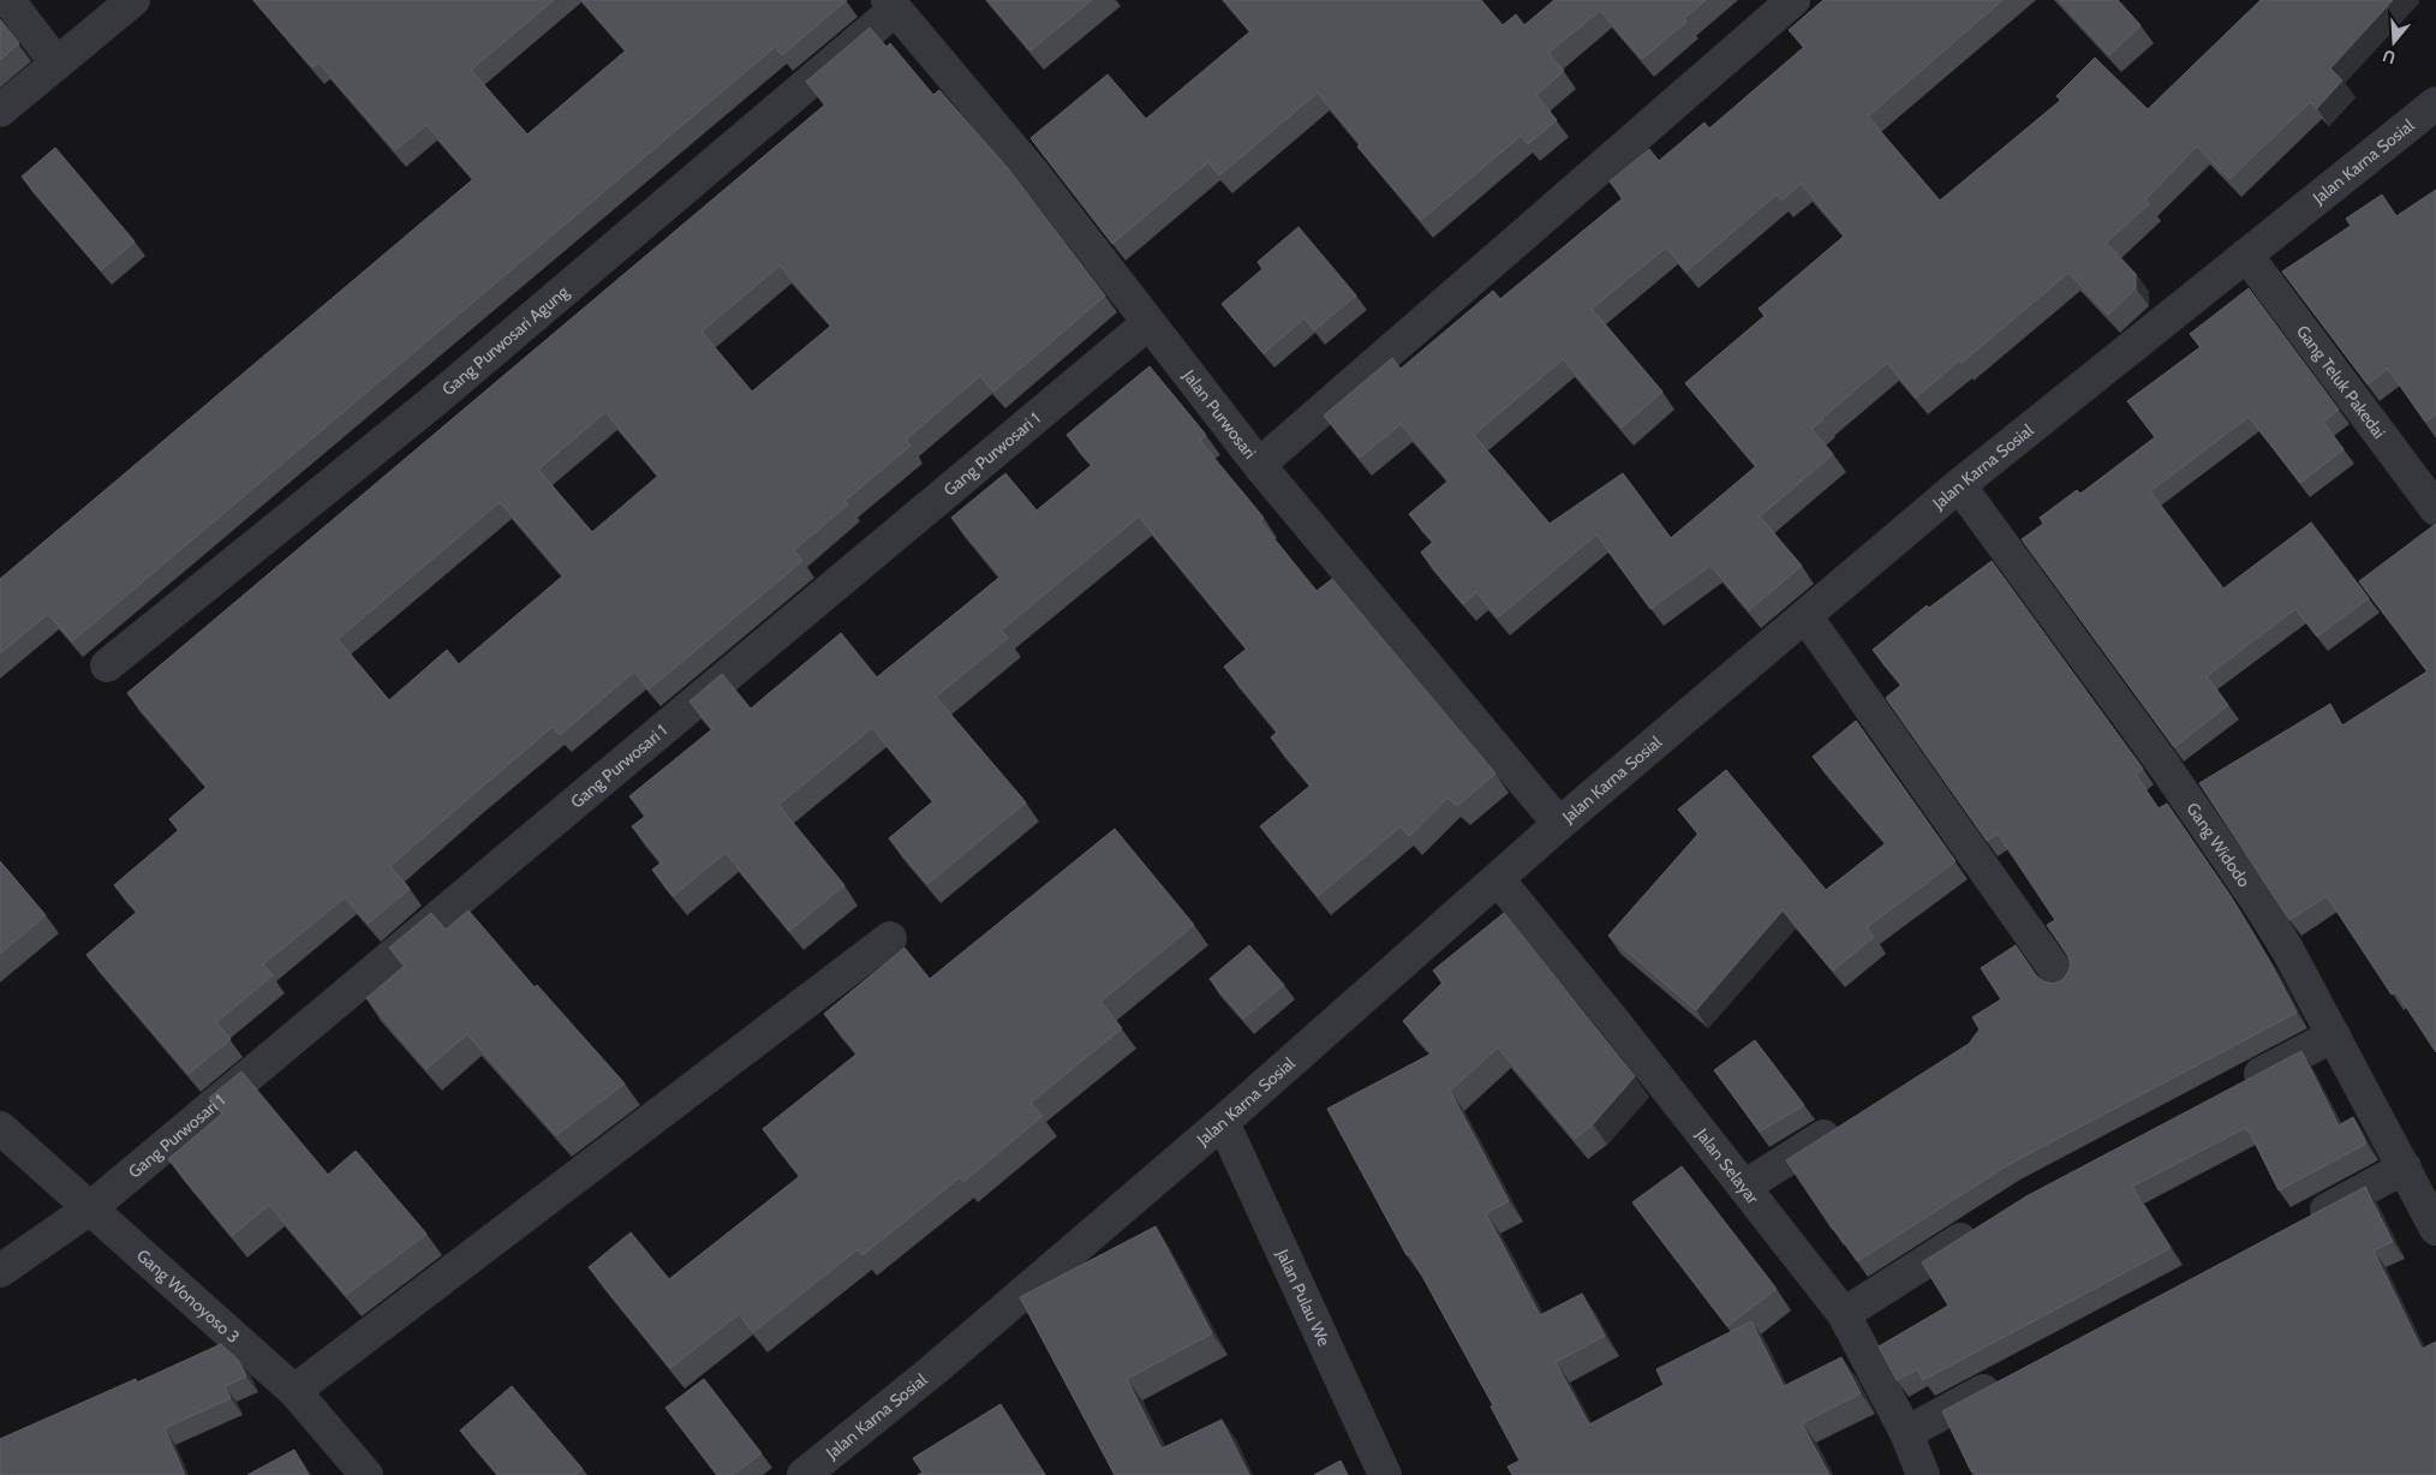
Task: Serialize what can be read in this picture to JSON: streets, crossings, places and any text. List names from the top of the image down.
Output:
{
  "streets": {
    "street": [
      "Jalan Karna Sosial",
      "Gang Purwosari Agung",
      "Gang Teluk Pakedai",
      "Jalan Purwosari",
      "Gang Purwosari 1",
      "Gang Widodo",
      "Jalan Selayar",
      "Gang Wonoyoso 3",
      "Jalan Pulau We"
    ]
  },
  "crossings": [
    ["Jalan Karna Sosial", "Gang Teluk Pakedai"],
    ["Jalan Karna Sosial", "Jalan Purwosari"],
    ["Jalan Karna Sosial", "Gang Widodo"],
    ["Jalan Karna Sosial", "Jalan Selayar"],
    ["Jalan Karna Sosial", "Jalan Pulau We"],
    ["Gang Purwosari Agung", "Jalan Purwosari"],
    ["Jalan Purwosari", "Gang Purwosari 1"],
    ["Gang Purwosari 1", "Gang Wonoyoso 3"]
  ],
  "north": "bottom"
}
